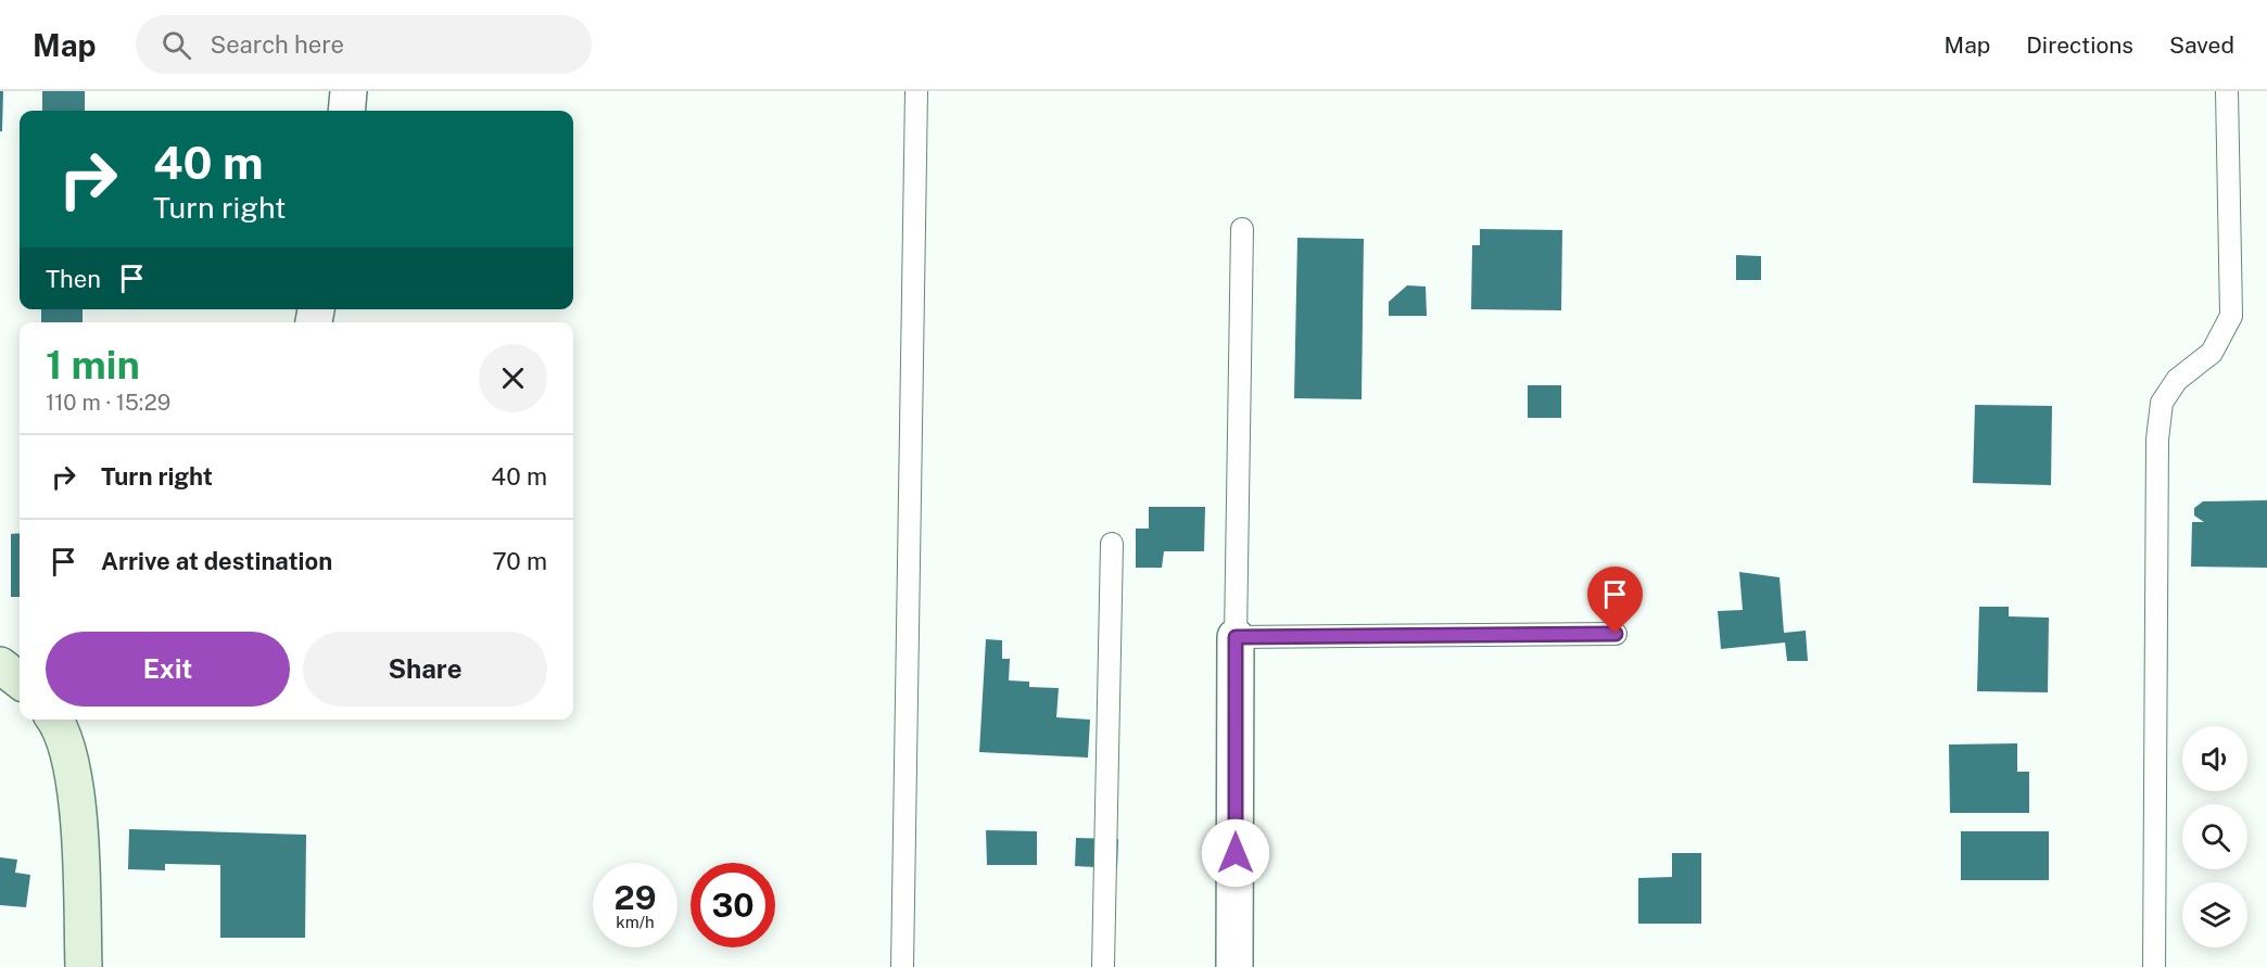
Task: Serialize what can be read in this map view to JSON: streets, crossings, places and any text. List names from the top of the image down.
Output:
{
  "page": {
    "header": "Map",
    "search": "Search here",
    "nav": ["Map", "Directions", "Saved"],
    "turn": ["40 m", "Turn right"],
    "then": "Then",
    "heading": ["1 min", "110 m · 15:29"],
    "list": [
      {
        "name": "Turn right",
        "value": "40 m"
      },
      {
        "name": "Arrive at destination",
        "value": "70 m"
      }
    ],
    "buttons": ["Exit", "Share"],
    "speed": "29 km/h",
    "limit": "30"
  }
}
